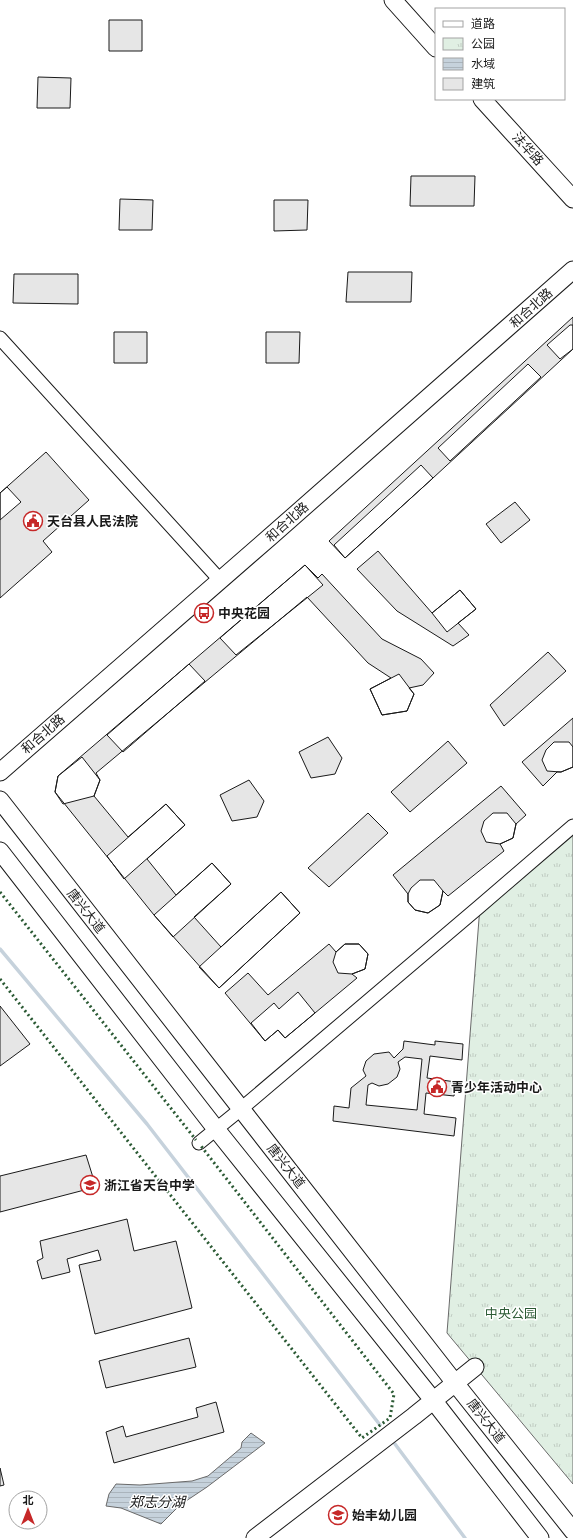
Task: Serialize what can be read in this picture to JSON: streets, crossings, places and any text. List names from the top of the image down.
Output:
{
  "streets": {
    "main road": ["法华路", "和合北路", "唐兴大道"]
  },
  "water": ["郑志分湖"],
  "parks": ["中央公园"],
  "places": {
    "public building": ["天台县人民法院", "青少年活动中心"],
    "bus stop": ["中央花园"],
    "school or university": ["浙江省天台中学", "始丰幼儿园"]
  },
  "legend": [
    "道路",
    "公园",
    "水域",
    "建筑"
  ],
  "north": "top"
}
